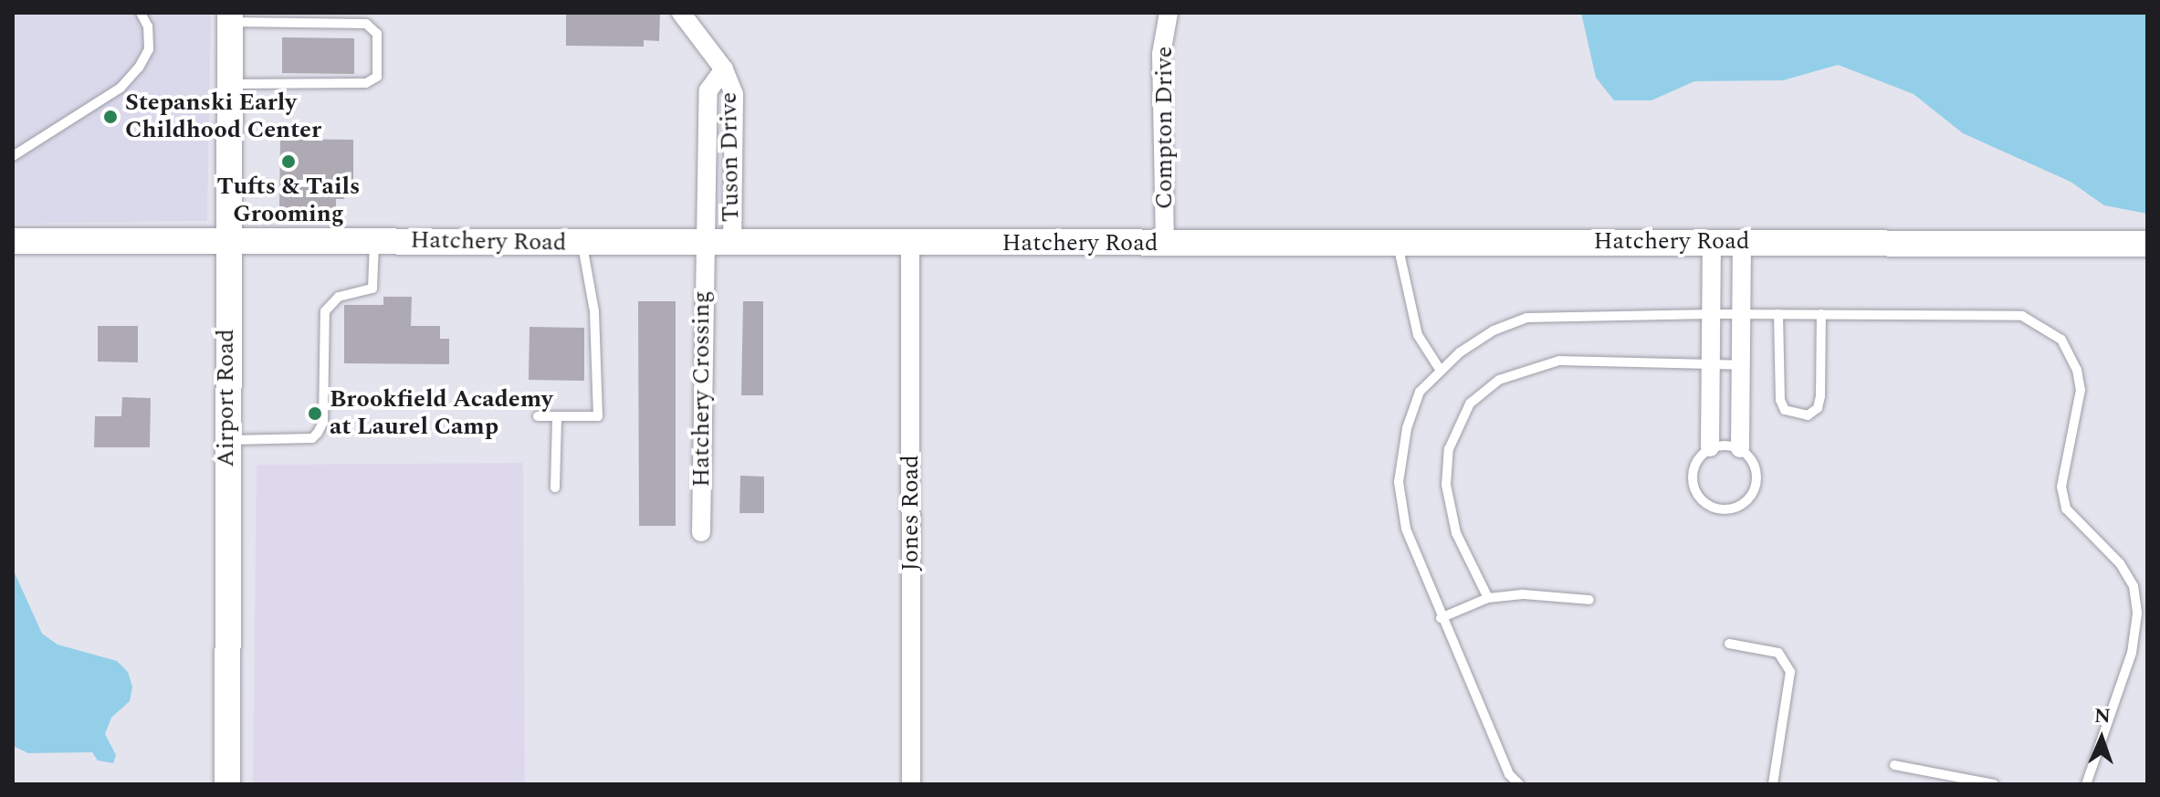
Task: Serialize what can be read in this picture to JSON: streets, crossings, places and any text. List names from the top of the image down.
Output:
{
  "streets": {
    "street": [
      "Compton Drive",
      "Tuson Drive",
      "Hatchery Road",
      "Hatchery Crossing",
      "Airport Road",
      "Jones Road"
    ]
  },
  "crossings": [
    ["Compton Drive", "Hatchery Road"],
    ["Tuson Drive", "Hatchery Road"],
    ["Tuson Drive", "Hatchery Crossing"],
    ["Hatchery Road", "Hatchery Crossing"],
    ["Hatchery Road", "Airport Road"],
    ["Hatchery Road", "Jones Road"]
  ],
  "places": ["Stepanski Early Childhood Center", "Tufts & Tails Grooming", "Brookfield Academy at Laurel Camp"],
  "north": "top"
}
